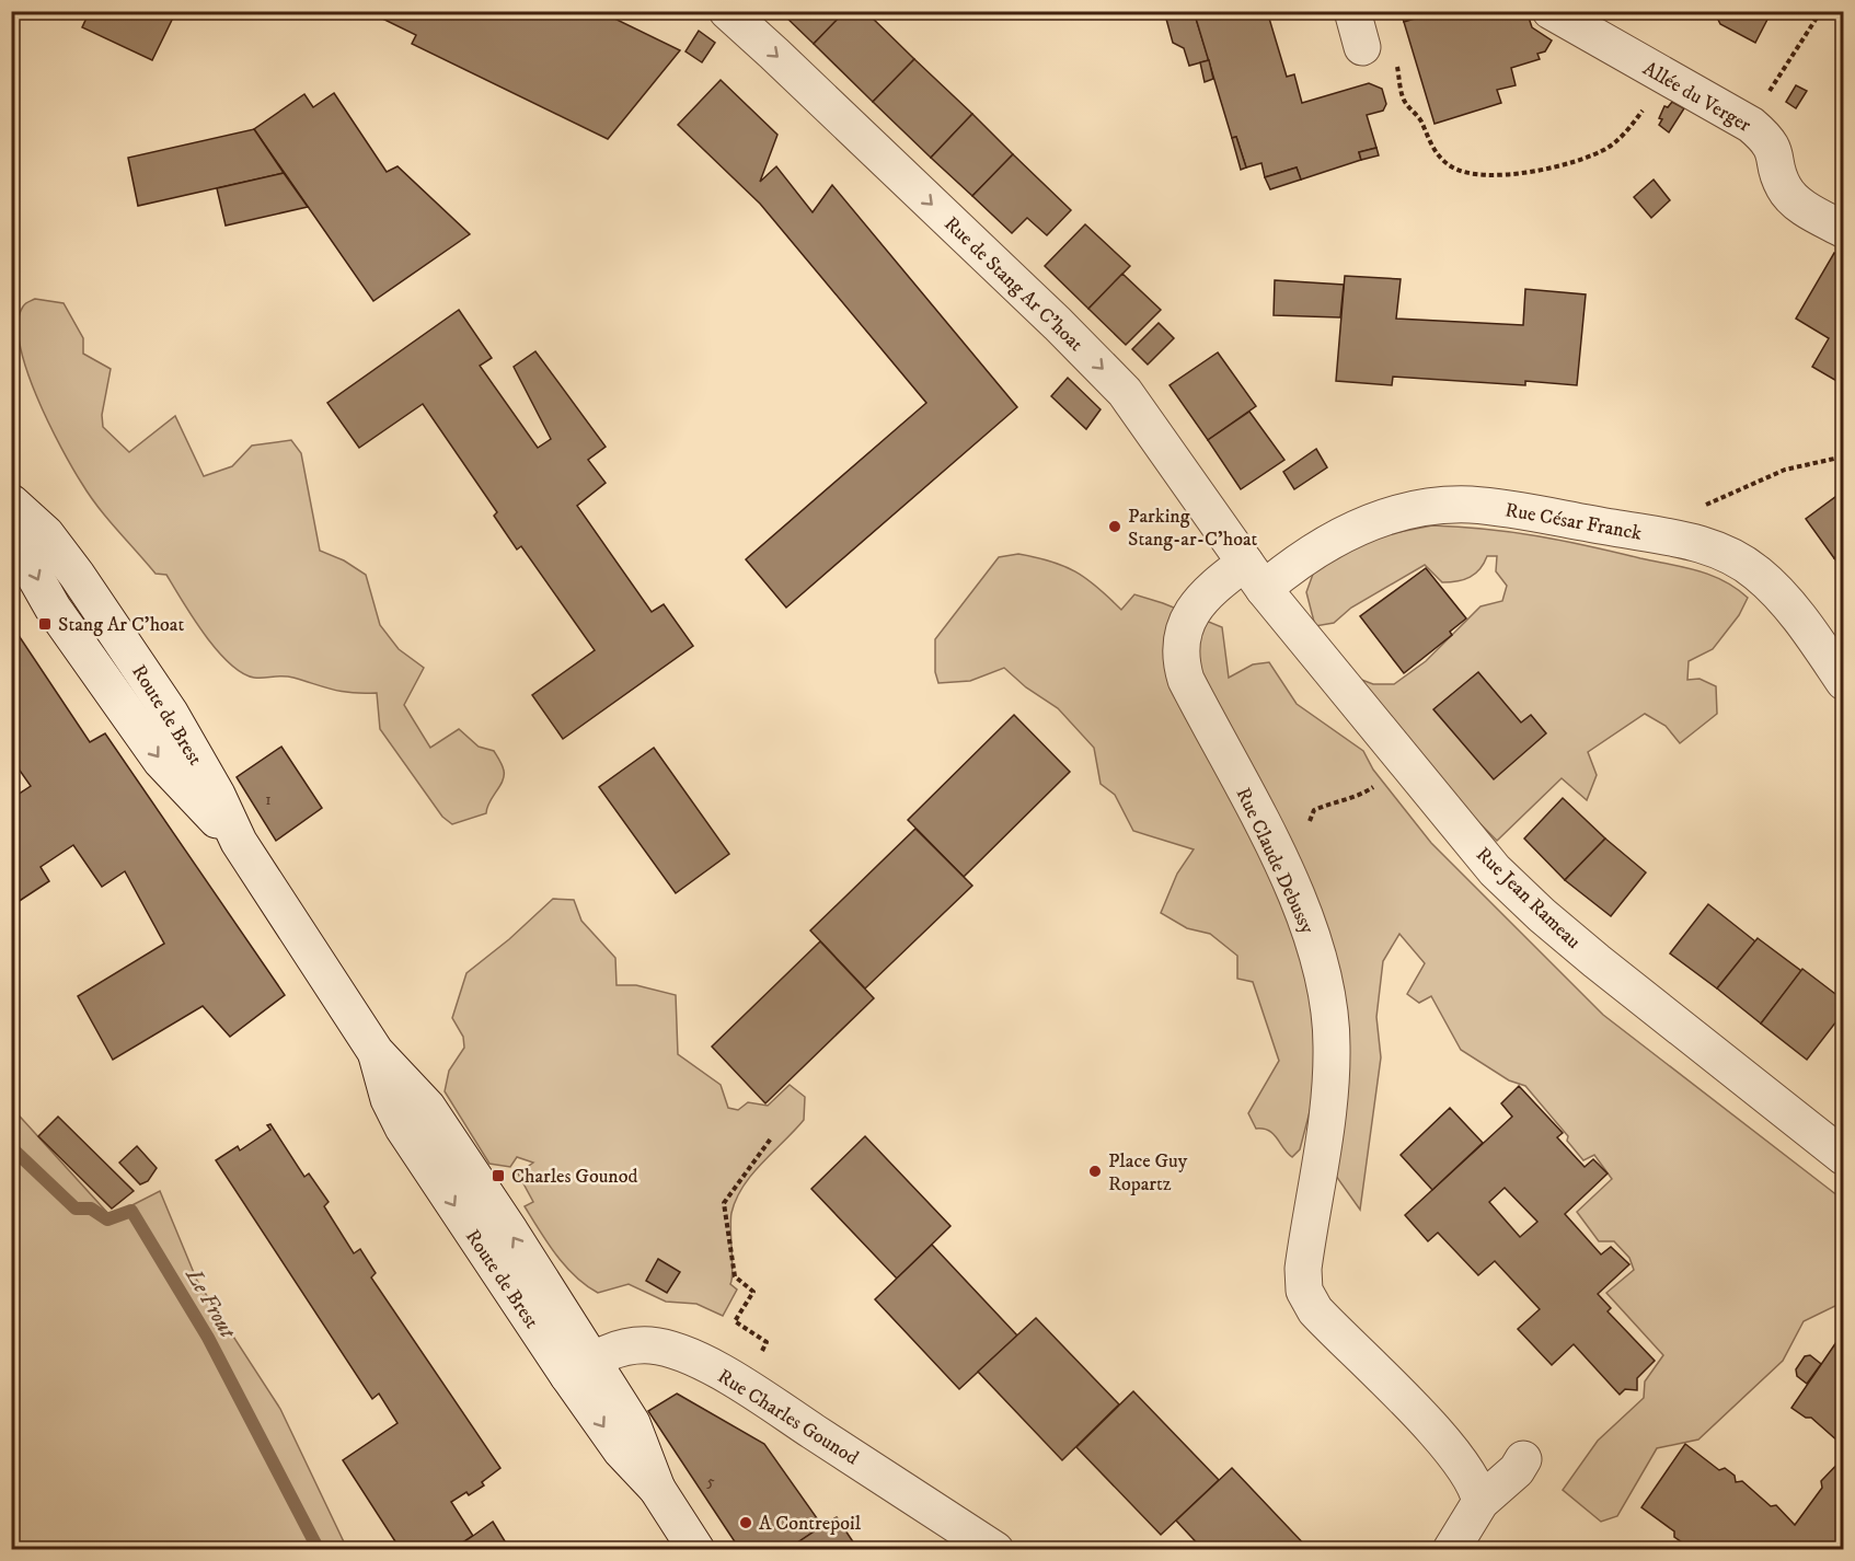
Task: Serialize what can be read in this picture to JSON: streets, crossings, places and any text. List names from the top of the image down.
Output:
{
  "streets": {
    "street": [
      "Allée du Verger",
      "Rue de Stang Ar C'hoat",
      "Rue César Franck",
      "Route de Brest",
      "Rue Claude Debussy",
      "Rue Jean Rameau",
      "Rue Charles Gounod"
    ]
  },
  "crossings": [
    ["Rue de Stang Ar C'hoat", "Rue César Franck"],
    ["Rue de Stang Ar C'hoat", "Rue Claude Debussy"],
    ["Rue de Stang Ar C'hoat", "Rue Jean Rameau"],
    ["Rue César Franck", "Rue Claude Debussy"],
    ["Rue César Franck", "Rue Jean Rameau"],
    ["Route de Brest", "Rue Charles Gounod"],
    ["Rue Claude Debussy", "Rue Jean Rameau"]
  ],
  "one_way": ["Rue de Stang Ar C'hoat"],
  "water": ["Le Frout"],
  "places": {
    "other": ["Parking Stang-ar-C'hoat", "Place Guy Ropartz", "A Contrepoil"],
    "transit": ["Stang Ar C'hoat", "Charles Gounod"]
  },
  "house_numbers": ["1", "5"]
}
